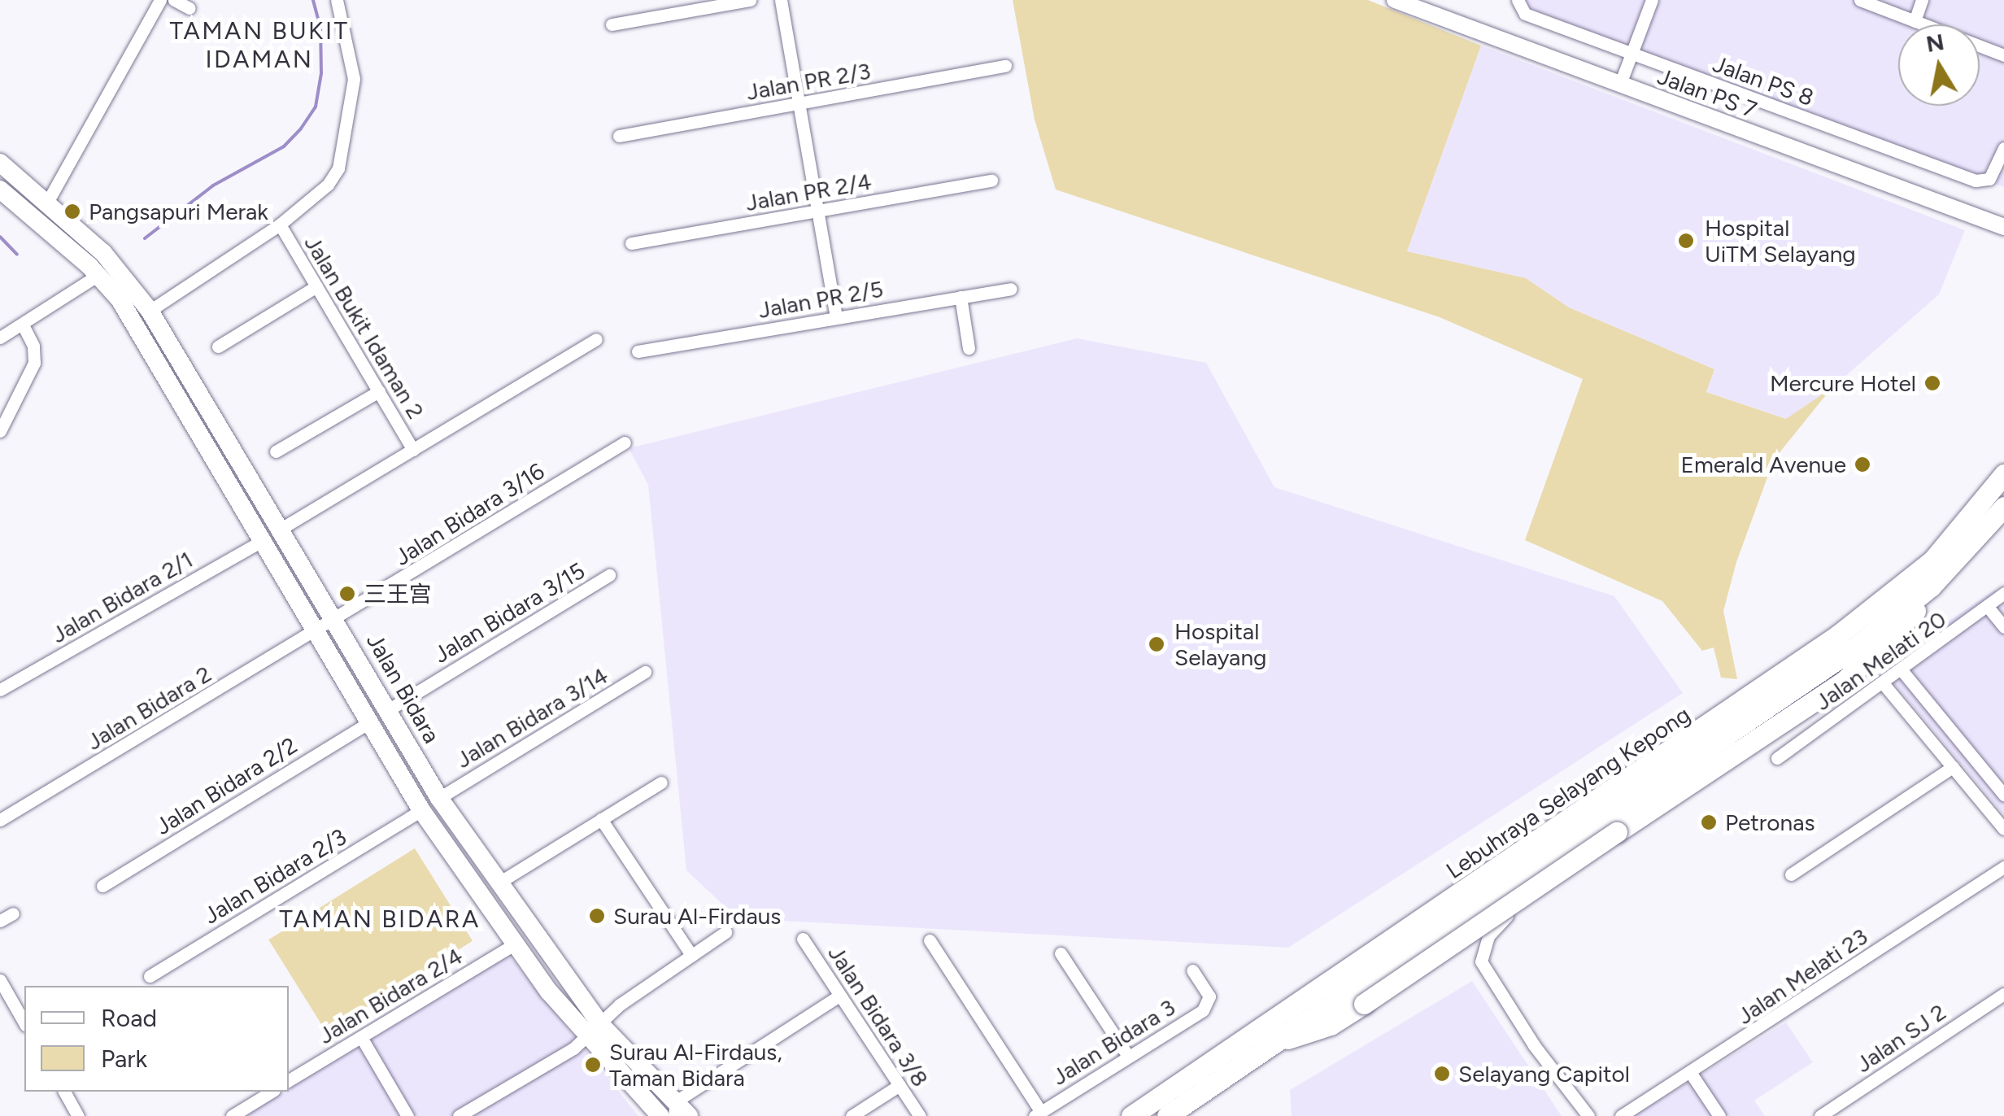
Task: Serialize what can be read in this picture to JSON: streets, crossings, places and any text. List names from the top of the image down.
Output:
{
  "streets": {
    "main road": ["Jalan Bidara", "Lebuhraya Selayang Kepong"],
    "street": [
      "Jalan PS 8",
      "Jalan PR 2/3",
      "Jalan PS 7",
      "Jalan PR 2/4",
      "Jalan PR 2/5",
      "Jalan Bukit Idaman 2",
      "Jalan Bidara 3/16",
      "Jalan Bidara 2/1",
      "Jalan Bidara 3/15",
      "Jalan Melati 20",
      "Jalan Bidara 2",
      "Jalan Bidara 3/14",
      "Jalan Bidara 2/2",
      "Jalan Bidara 2/3",
      "Jalan Melati 23",
      "Jalan Bidara 2/4",
      "Jalan Bidara 3/8",
      "Jalan SJ 2",
      "Jalan Bidara 3"
    ]
  },
  "crossings": [
    ["Jalan Bukit Idaman 2", "Jalan Bidara"],
    ["Jalan Bidara 3/16", "Jalan Bidara"],
    ["Jalan Bidara 3/16", "Jalan Bidara 2"],
    ["Jalan Bidara 2/1", "Jalan Bidara"],
    ["Jalan Bidara 3/15", "Jalan Bidara"],
    ["Jalan Bidara", "Jalan Bidara 2"],
    ["Jalan Bidara", "Jalan Bidara 3/14"],
    ["Jalan Bidara", "Jalan Bidara 2/2"],
    ["Jalan Bidara", "Jalan Bidara 2/3"],
    ["Jalan Bidara", "Jalan Bidara 2/4"]
  ],
  "districts": ["TAMAN BUKIT IDAMAN", "TAMAN BIDARA"],
  "places": [
    "Pangsapuri Merak",
    "Hospital UiTM Selayang",
    "Mercure Hotel",
    "Emerald Avenue",
    "三王宫",
    "Hospital Selayang",
    "Petronas",
    "Surau Al-Firdaus",
    "Surau Al-Firdaus, Taman Bidara",
    "Selayang Capitol"
  ],
  "legend": ["Road", "Park"],
  "north": "top"
}
